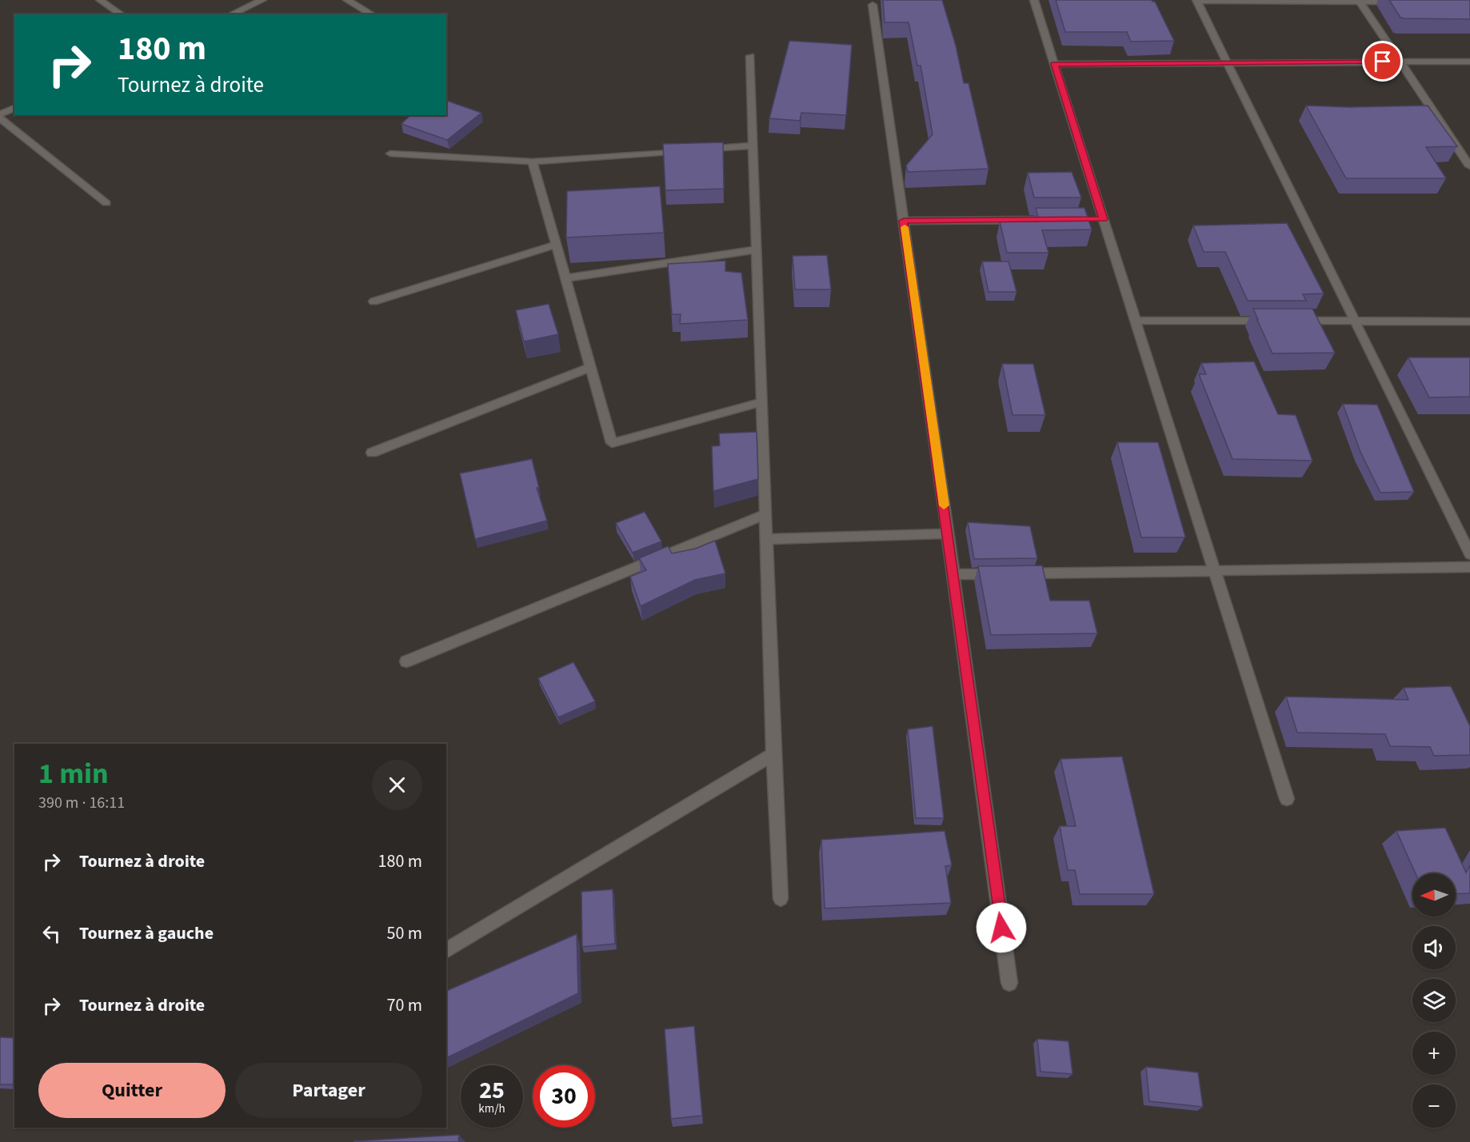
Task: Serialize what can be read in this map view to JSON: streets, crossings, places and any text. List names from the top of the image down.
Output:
{
  "north": "left",
  "page": {
    "turn": ["180 m", "Tournez à droite"],
    "heading": ["1 min", "390 m · 16:11"],
    "list": [
      {
        "name": "Tournez à droite",
        "value": "180 m"
      },
      {
        "name": "Tournez à gauche",
        "value": "50 m"
      },
      {
        "name": "Tournez à droite",
        "value": "70 m"
      }
    ],
    "map_buttons": ["+", "−"],
    "buttons": ["Quitter", "Partager"],
    "speed": "25 km/h",
    "limit": "30"
  }
}
